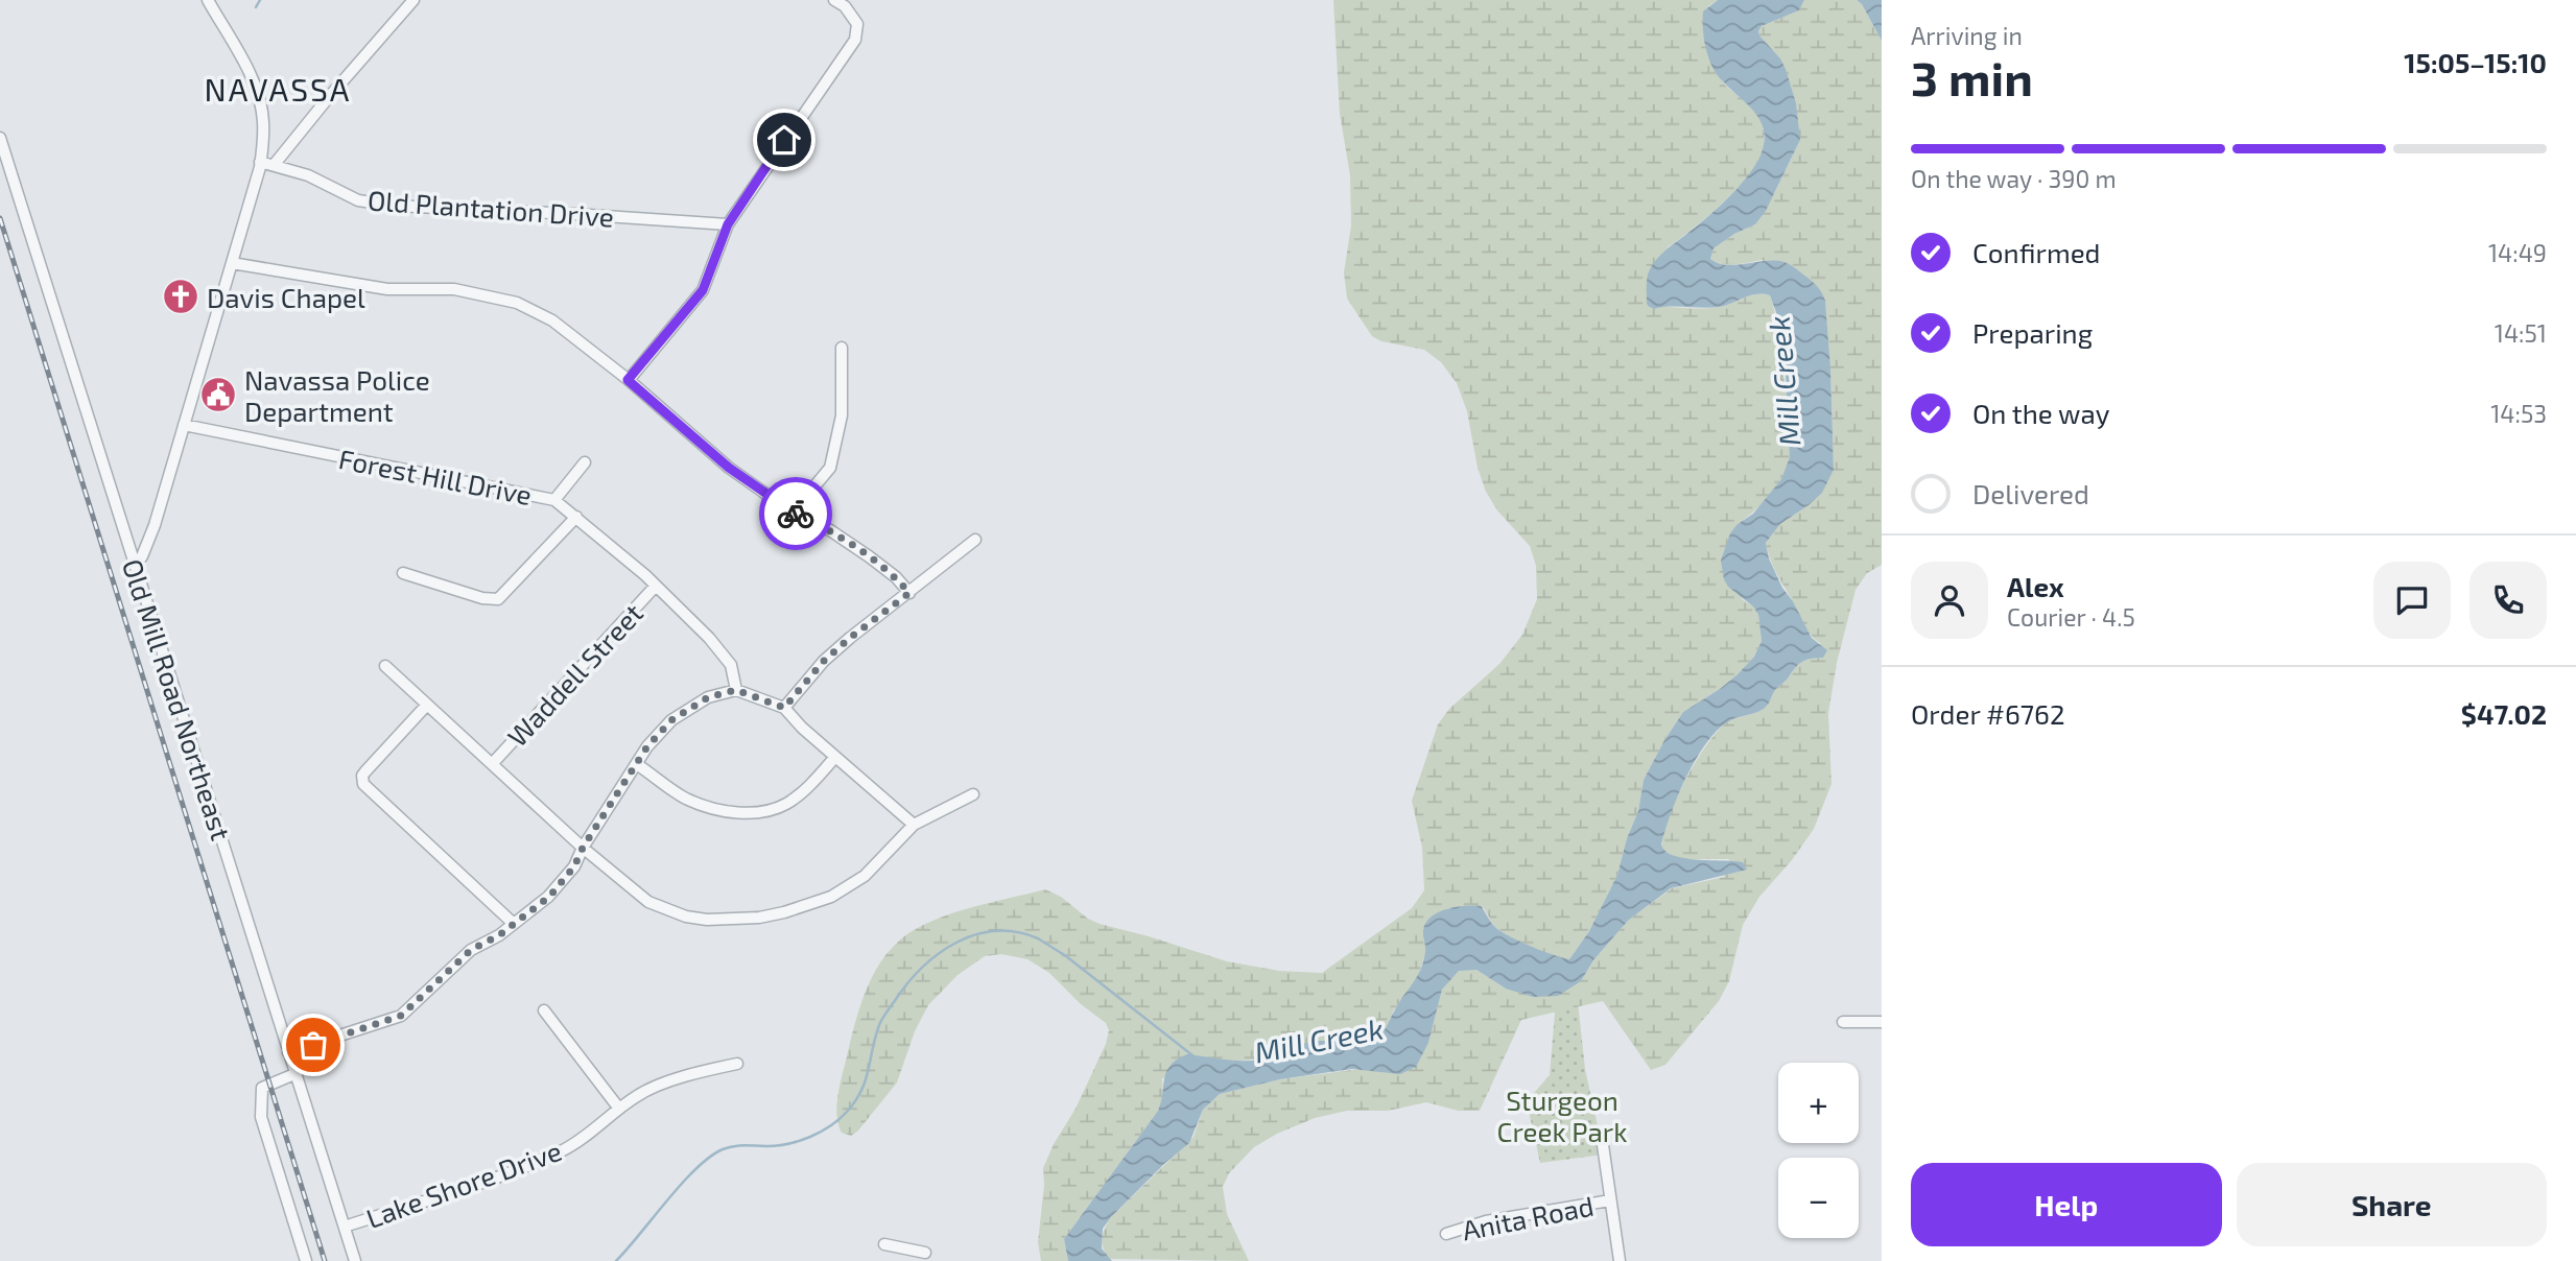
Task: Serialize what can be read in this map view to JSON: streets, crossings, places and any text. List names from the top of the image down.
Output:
{
  "streets": {
    "street": [
      "Old Plantation Drive",
      "Forest Hill Drive",
      "Waddell Street",
      "Old Mill Road Northeast",
      "Lake Shore Drive",
      "Anita Road"
    ]
  },
  "crossings": [
    ["Forest Hill Drive", "Waddell Street"],
    ["Old Mill Road Northeast", "Lake Shore Drive"]
  ],
  "districts": ["NAVASSA"],
  "water": ["Mill Creek"],
  "parks": ["Sturgeon Creek Park"],
  "places": {
    "church": ["Davis Chapel"],
    "public building": ["Navassa Police Department"]
  },
  "page": {
    "heading": ["3 min", "Arriving in", "15:05–15:10"],
    "panel": [
      "Alex",
      "Courier · 4.5",
      "Order #6762",
      "$47.02"
    ],
    "bar": "On the way · 390 m",
    "list": [
      ["Confirmed", "14:49"],
      ["Preparing", "14:51"],
      ["On the way", "14:53"],
      "Delivered"
    ],
    "map_buttons": ["+", "−"],
    "buttons": ["Help", "Share"]
  }
}
